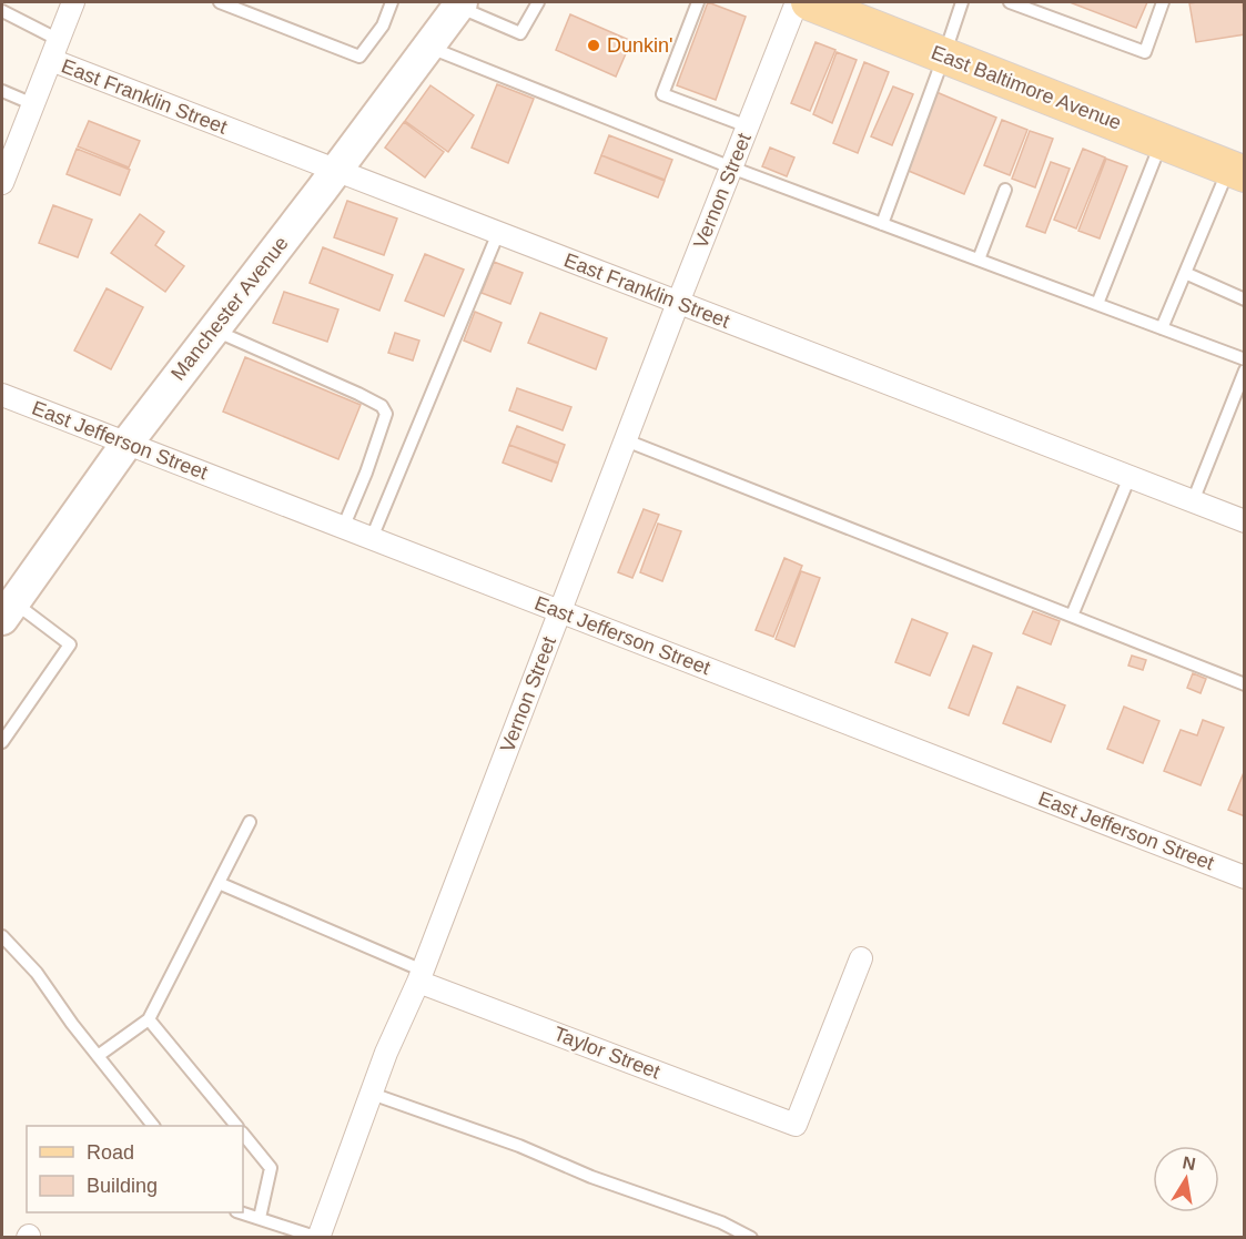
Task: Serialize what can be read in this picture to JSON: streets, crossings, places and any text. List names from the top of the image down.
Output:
{
  "streets": {
    "main road": ["East Baltimore Avenue"],
    "street": [
      "East Franklin Street",
      "Vernon Street",
      "Manchester Avenue",
      "East Jefferson Street",
      "Taylor Street"
    ]
  },
  "crossings": [
    ["East Baltimore Avenue", "Vernon Street"],
    ["East Franklin Street", "Vernon Street"],
    ["East Franklin Street", "Manchester Avenue"],
    ["Vernon Street", "East Jefferson Street"],
    ["Vernon Street", "Taylor Street"],
    ["Manchester Avenue", "East Jefferson Street"]
  ],
  "places": ["Dunkin'"],
  "legend": ["Road", "Building"],
  "north": "top"
}
